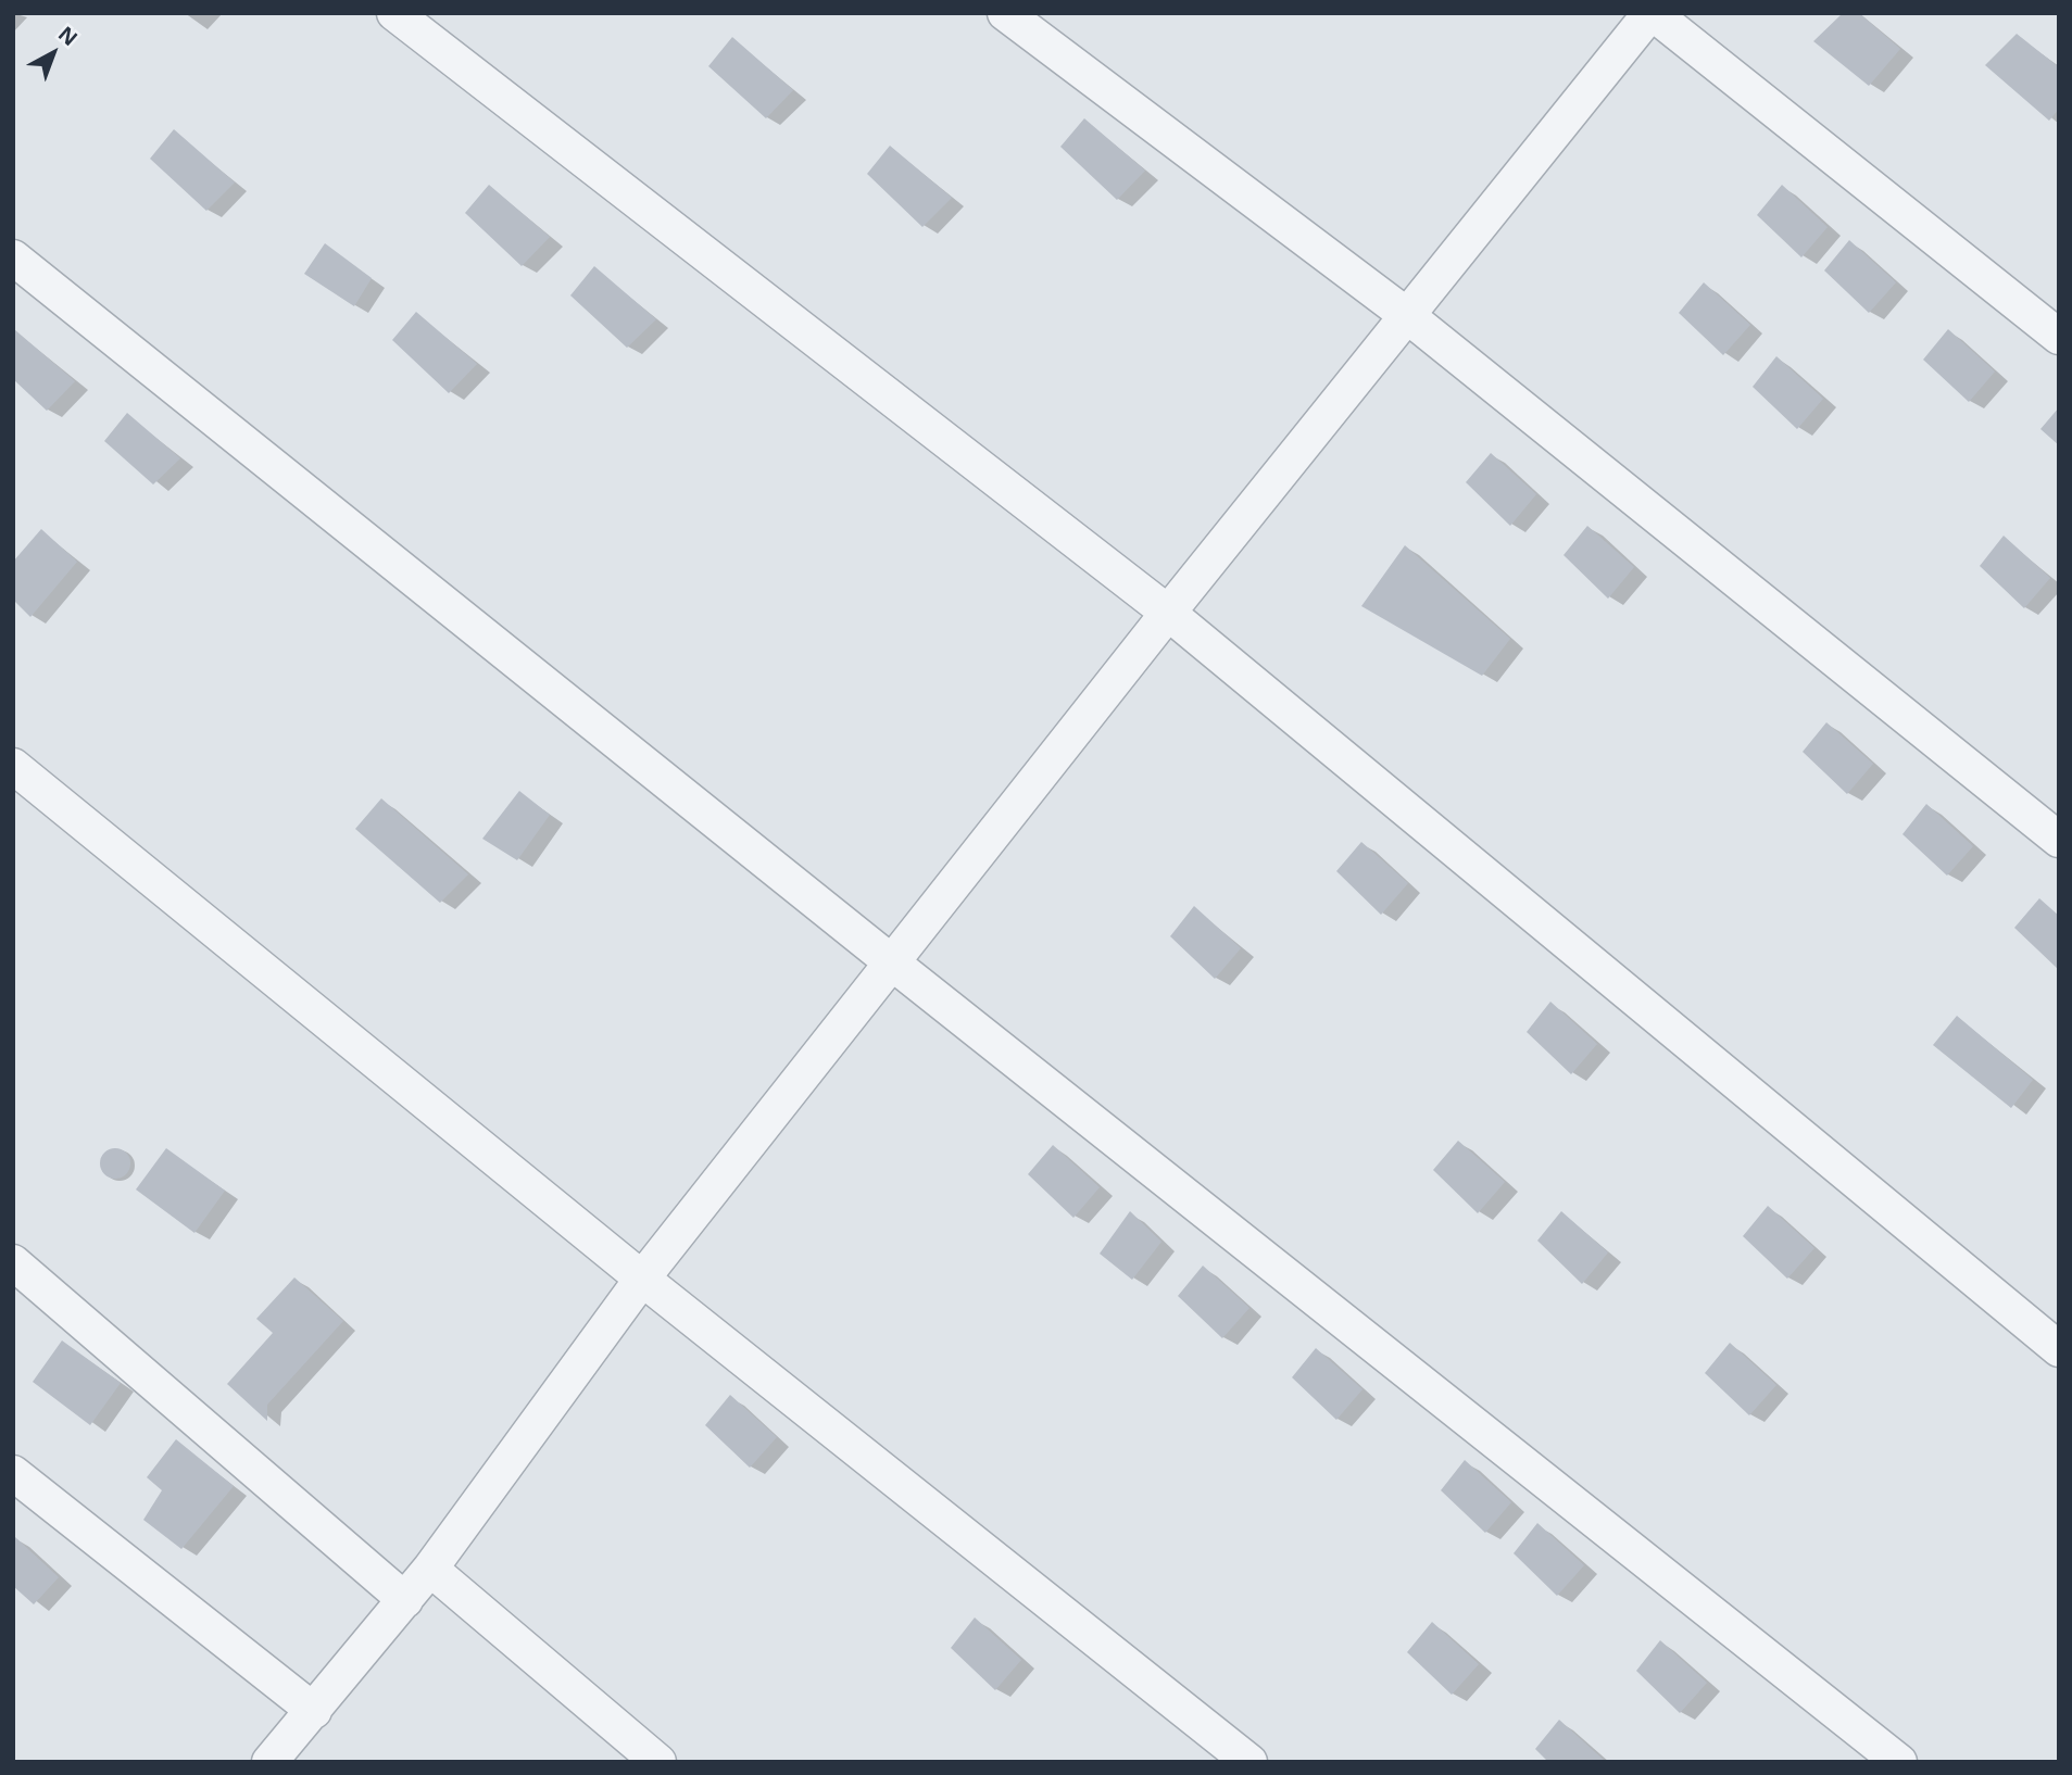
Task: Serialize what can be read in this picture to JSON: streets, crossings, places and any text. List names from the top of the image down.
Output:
{
  "north": "top right"
}
